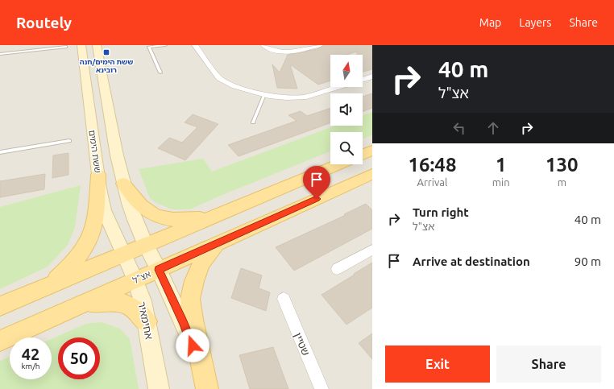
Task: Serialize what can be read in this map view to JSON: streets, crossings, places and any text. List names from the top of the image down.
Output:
{
  "streets": {
    "main road": ["ששת הימים", "אצ\"ל", "אחימאיר"],
    "street": ["שטיין"]
  },
  "crossings": [
    ["ששת הימים", "אחימאיר"],
    ["אצ\"ל", "אחימאיר"]
  ],
  "places": {
    "transit": ["ששת הימים/חנה רובינא"]
  },
  "north": "top",
  "page": {
    "header": "Routely",
    "nav": ["Map", "Layers", "Share"],
    "turn": ["40 m", "אצ\"ל"],
    "eta": [
      "16:48",
      "Arrival",
      "1",
      "min",
      "130",
      "m"
    ],
    "list": [
      {
        "name": "Turn right",
        "note": "אצ\"ל",
        "value": "40 m"
      },
      {
        "name": "Arrive at destination",
        "value": "90 m"
      }
    ],
    "speed": "42 km/h",
    "limit": "50",
    "buttons": ["Exit", "Share"]
  }
}
